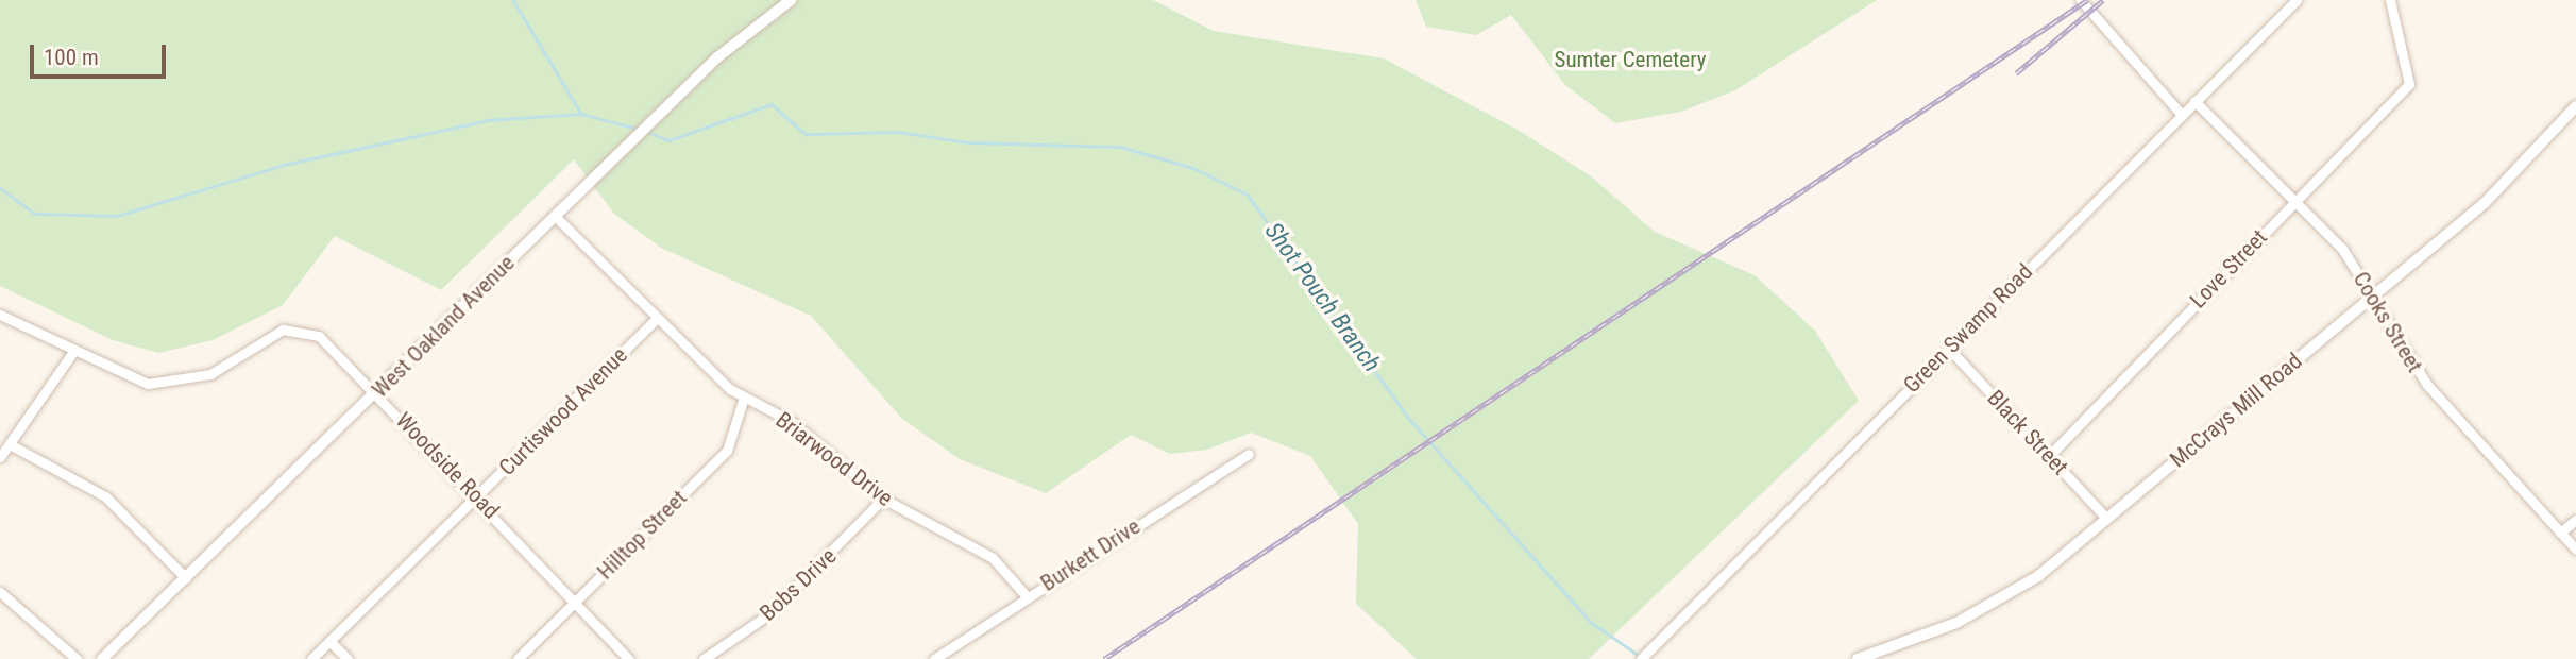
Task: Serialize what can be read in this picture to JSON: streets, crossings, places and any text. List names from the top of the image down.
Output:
{
  "streets": {
    "street": [
      "Love Street",
      "Cooks Street",
      "West Oakland Avenue",
      "Green Swamp Road",
      "McCrays Mill Road",
      "Curtiswood Avenue",
      "Black Street",
      "Briarwood Drive",
      "Woodside Road",
      "Hilltop Street",
      "Burkett Drive",
      "Bobs Drive"
    ]
  },
  "crossings": [
    ["Love Street", "Cooks Street"],
    ["Love Street", "Black Street"],
    ["Cooks Street", "Green Swamp Road"],
    ["Cooks Street", "McCrays Mill Road"],
    ["West Oakland Avenue", "Briarwood Drive"],
    ["West Oakland Avenue", "Woodside Road"],
    ["Green Swamp Road", "Black Street"],
    ["McCrays Mill Road", "Black Street"],
    ["Curtiswood Avenue", "Briarwood Drive"],
    ["Curtiswood Avenue", "Woodside Road"],
    ["Briarwood Drive", "Hilltop Street"],
    ["Briarwood Drive", "Burkett Drive"],
    ["Briarwood Drive", "Bobs Drive"],
    ["Woodside Road", "Hilltop Street"]
  ],
  "water": ["Shot Pouch Branch"],
  "parks": ["Sumter Cemetery"],
  "scale_bar": "100 m"
}
